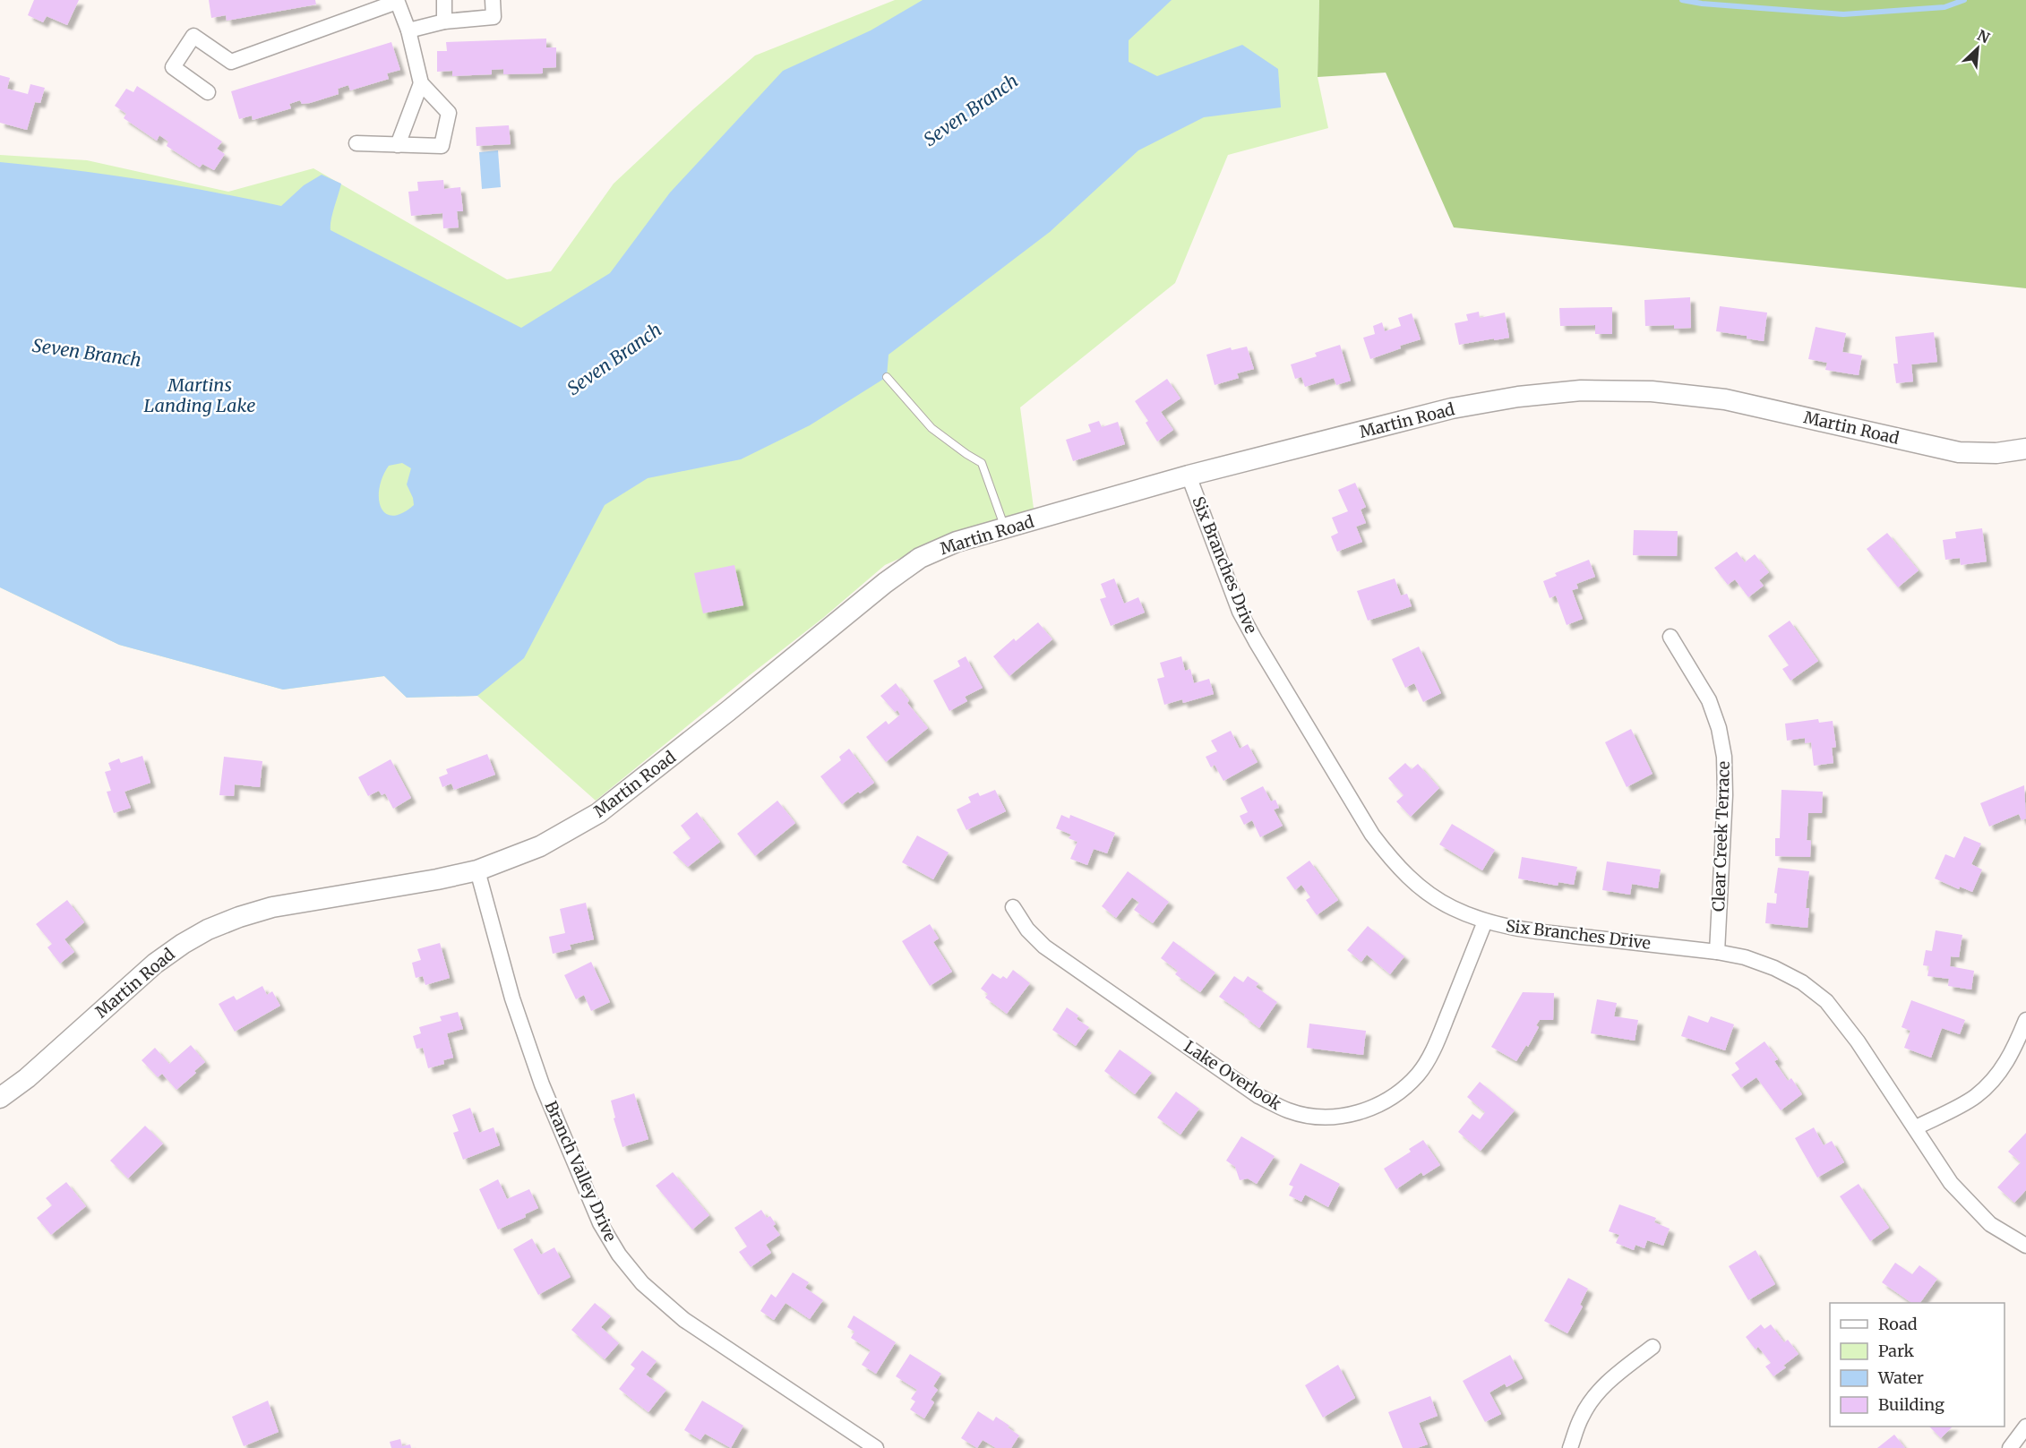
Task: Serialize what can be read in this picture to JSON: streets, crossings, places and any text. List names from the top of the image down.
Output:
{
  "streets": {
    "street": [
      "Martin Road",
      "Six Branches Drive",
      "Clear Creek Terrace",
      "Lake Overlook",
      "Branch Valley Drive"
    ]
  },
  "crossings": [
    ["Martin Road", "Six Branches Drive"],
    ["Martin Road", "Branch Valley Drive"],
    ["Six Branches Drive", "Clear Creek Terrace"],
    ["Six Branches Drive", "Lake Overlook"]
  ],
  "water": ["Seven Branch", "Martins Landing Lake"],
  "legend": [
    "Road",
    "Park",
    "Water",
    "Building"
  ],
  "north": "top right"
}
